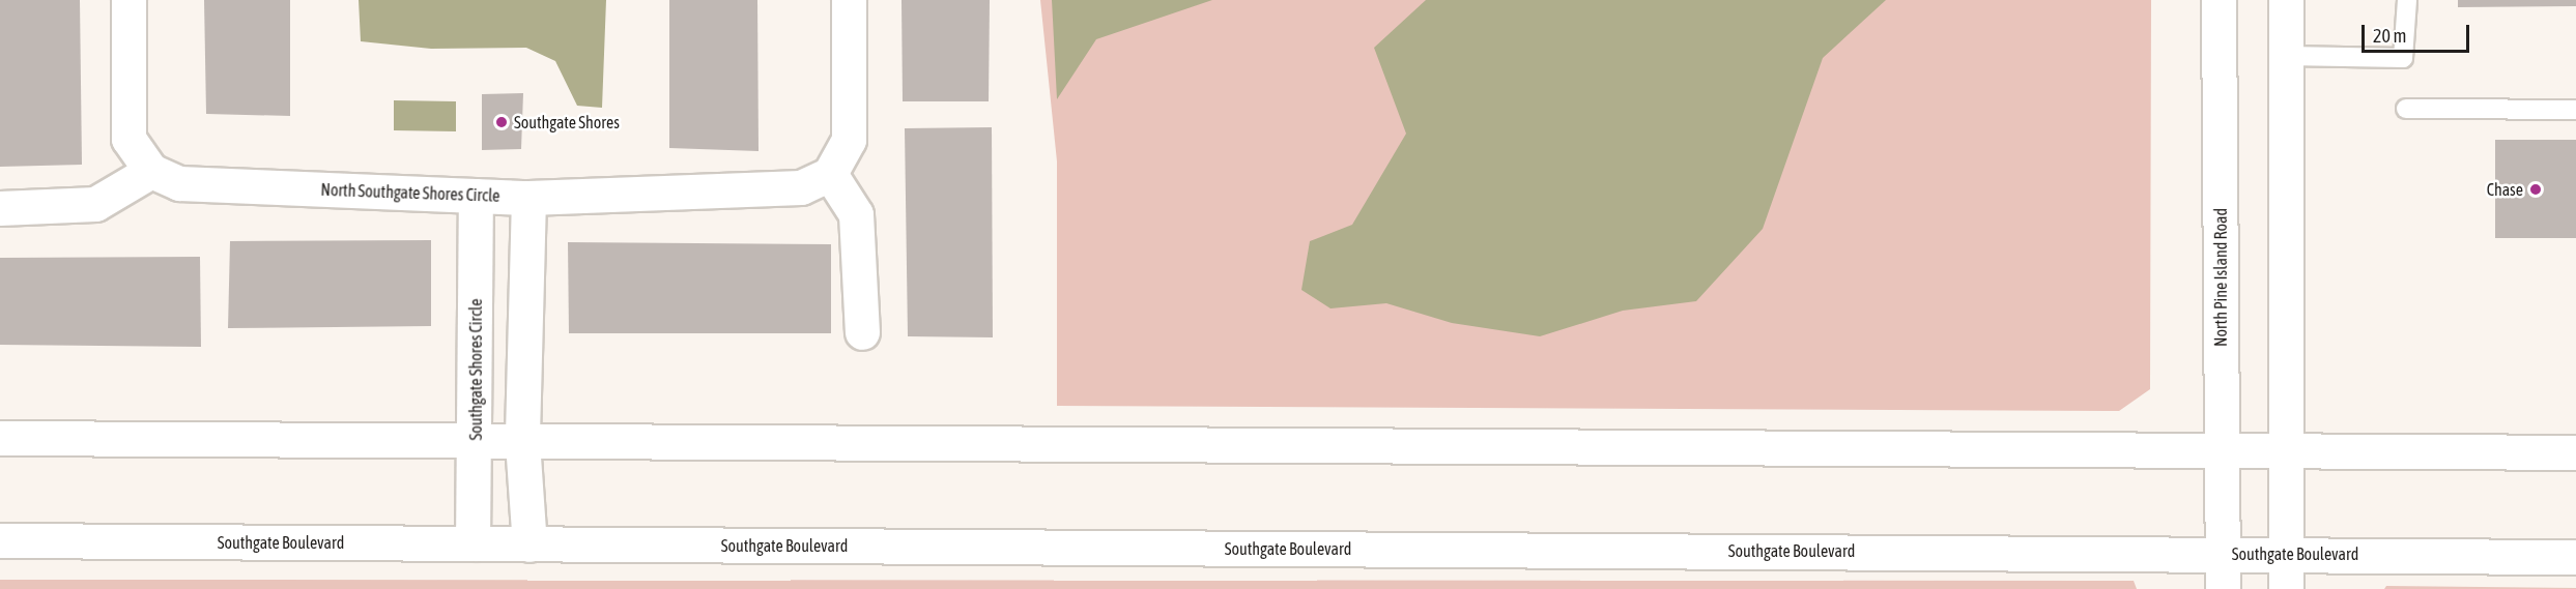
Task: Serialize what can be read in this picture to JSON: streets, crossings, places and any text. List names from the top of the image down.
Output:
{
  "streets": {
    "main road": [
      "North Southgate Shores Circle",
      "North Pine Island Road",
      "Southgate Shores Circle",
      "Southgate Boulevard"
    ]
  },
  "crossings": [
    ["North Southgate Shores Circle", "Southgate Shores Circle"],
    ["North Pine Island Road", "Southgate Boulevard"],
    ["Southgate Shores Circle", "Southgate Boulevard"]
  ],
  "places": ["Southgate Shores", "Chase"],
  "scale_bar": "20 m"
}
